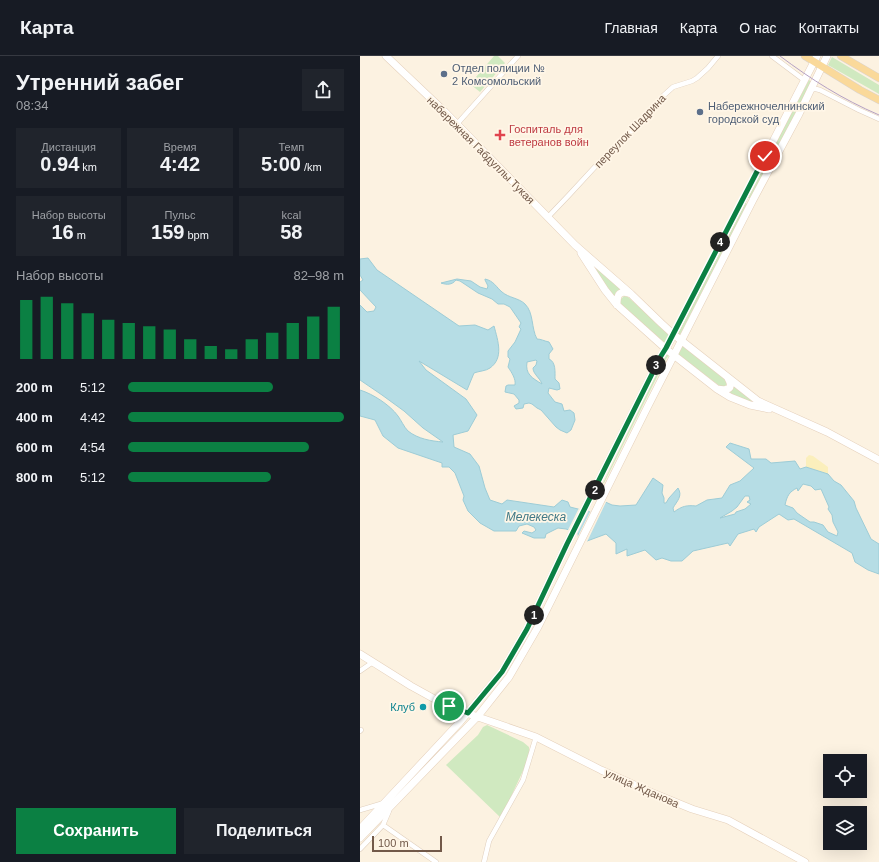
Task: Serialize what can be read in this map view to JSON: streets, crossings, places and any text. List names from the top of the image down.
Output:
{
  "streets": {
    "main road": ["набережная Габдуллы Тукая", "улица Жданова"],
    "street": ["переулок Шадрина"]
  },
  "crossings": [
    ["переулок Шадрина", "набережная Габдуллы Тукая"]
  ],
  "water": ["Мелекеска"],
  "places": {
    "other": ["Отдел полиции № 2 Комсомольский", "Набережночелнинский городской суд", "Клуб"],
    "health": ["Госпиталь для ветеранов войн"]
  },
  "scale_bar": "100 m",
  "page": {
    "header": "Карта",
    "nav": [
      "Главная",
      "Карта",
      "О нас",
      "Контакты"
    ],
    "heading": ["Утренний забег", "08:34"],
    "stats": [
      ["Дистанция", "0.94 km"],
      ["Время", "4:42"],
      ["Темп", "5:00 /km"],
      ["Набор высоты", "16 m"],
      ["Пульс", "159 bpm"],
      ["kcal", "58"]
    ],
    "pins": [
      "4",
      "3",
      "2",
      "1"
    ],
    "chart": ["Набор высоты", "82–98 m"],
    "list": [
      {
        "name": "200 m",
        "note": "5:12"
      },
      {
        "name": "400 m",
        "note": "4:42"
      },
      {
        "name": "600 m",
        "note": "4:54"
      },
      {
        "name": "800 m",
        "note": "5:12"
      }
    ],
    "buttons": ["Сохранить", "Поделиться"],
    "scale": "100 m"
  }
}
